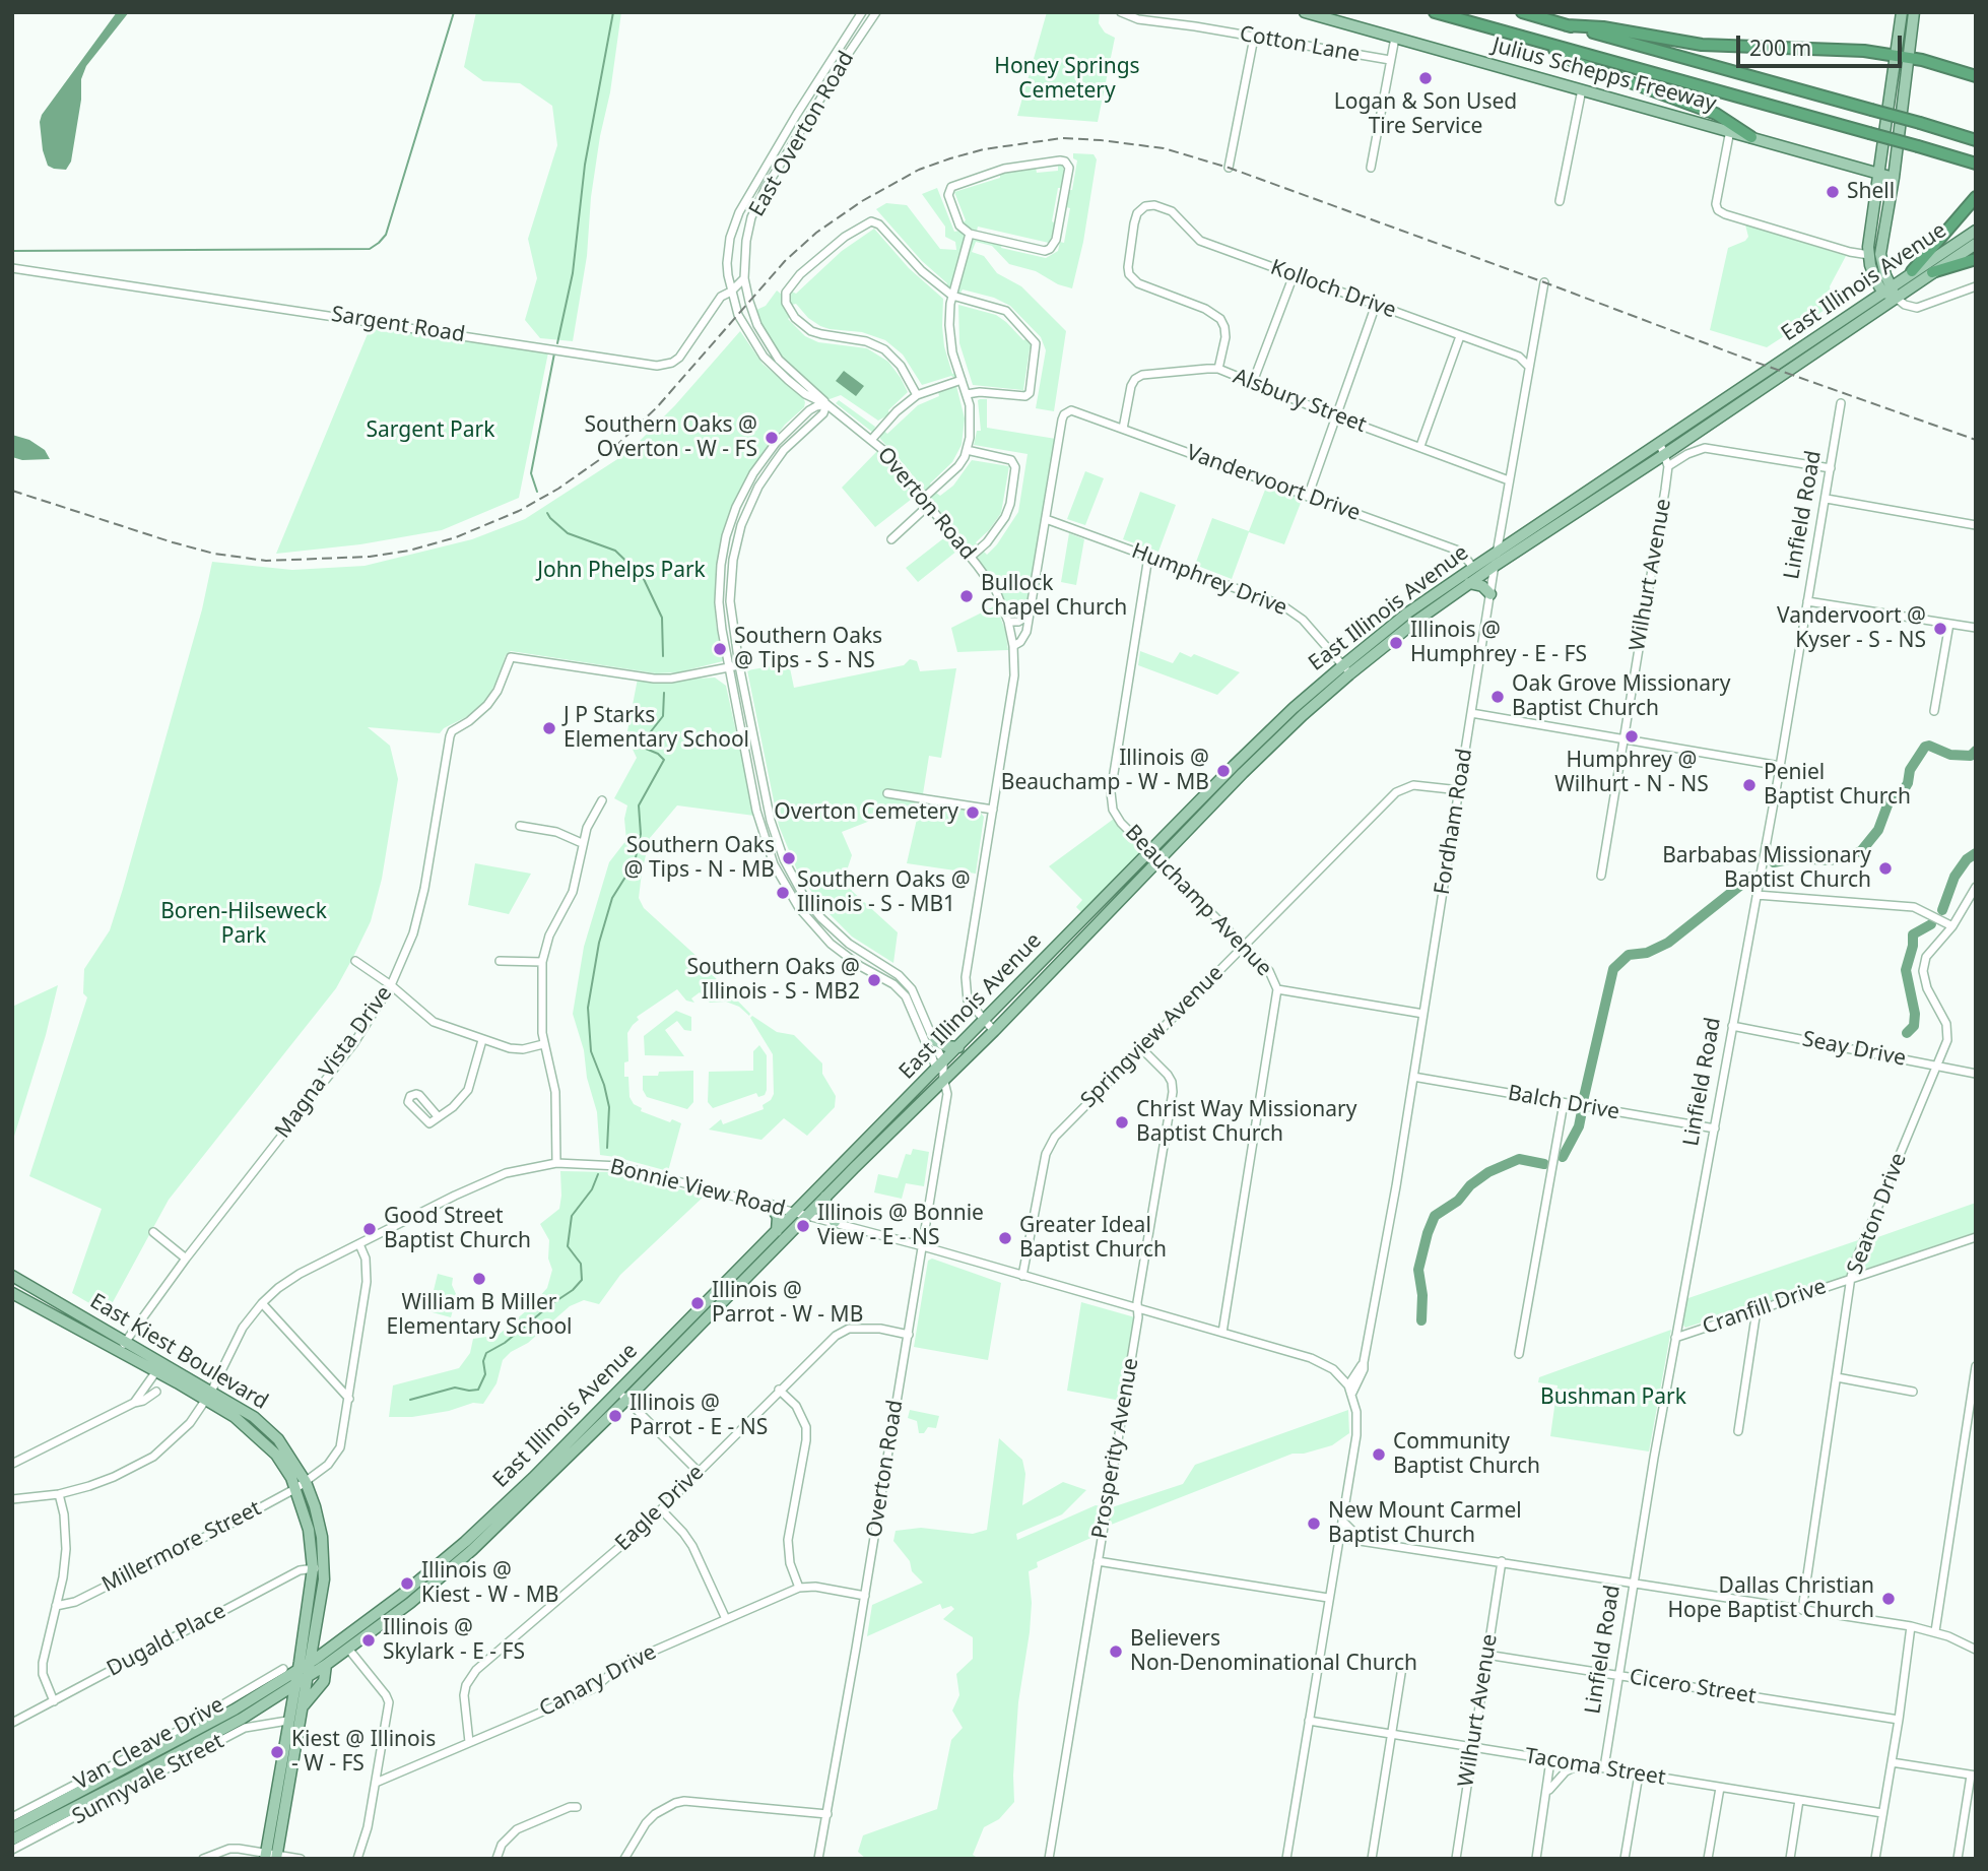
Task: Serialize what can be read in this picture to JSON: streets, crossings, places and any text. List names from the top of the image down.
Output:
{
  "streets": {
    "highway": ["Julius Schepps Freeway"],
    "main road": ["East Illinois Avenue", "East Kiest Boulevard"],
    "street": [
      "Cotton Lane",
      "East Overton Road",
      "Kolloch Drive",
      "Sargent Road",
      "Alsbury Street",
      "Vandervoort Drive",
      "Overton Road",
      "Linfield Road",
      "Wilhurt Avenue",
      "Humphrey Drive",
      "Fordham Road",
      "Beauchamp Avenue",
      "Springview Avenue",
      "Seay Drive",
      "Magna Vista Drive",
      "Balch Drive",
      "Bonnie View Road",
      "Seaton Drive",
      "Cranfill Drive",
      "Prosperity Avenue",
      "Eagle Drive",
      "Millermore Street",
      "Dugald Place",
      "Canary Drive",
      "Cicero Street",
      "Van Cleave Drive",
      "Tacoma Street",
      "Sunnyvale Street"
    ]
  },
  "crossings": [
    ["East Overton Road", "Overton Road"],
    ["East Illinois Avenue", "Vandervoort Drive"],
    ["East Illinois Avenue", "Overton Road"],
    ["East Illinois Avenue", "Wilhurt Avenue"],
    ["East Illinois Avenue", "Humphrey Drive"],
    ["East Illinois Avenue", "Fordham Road"],
    ["East Illinois Avenue", "Beauchamp Avenue"],
    ["East Illinois Avenue", "Bonnie View Road"],
    ["East Illinois Avenue", "East Kiest Boulevard"],
    ["Kolloch Drive", "Alsbury Street"],
    ["Kolloch Drive", "Fordham Road"],
    ["Alsbury Street", "Vandervoort Drive"],
    ["Alsbury Street", "Fordham Road"],
    ["Vandervoort Drive", "Humphrey Drive"],
    ["Overton Road", "Bonnie View Road"],
    ["Overton Road", "Eagle Drive"],
    ["Overton Road", "Canary Drive"],
    ["Linfield Road", "Seay Drive"],
    ["Linfield Road", "Balch Drive"],
    ["Linfield Road", "Cranfill Drive"],
    ["Linfield Road", "Cicero Street"],
    ["Linfield Road", "Tacoma Street"],
    ["Wilhurt Avenue", "Cicero Street"],
    ["Wilhurt Avenue", "Tacoma Street"],
    ["Humphrey Drive", "Beauchamp Avenue"],
    ["Fordham Road", "Springview Avenue"],
    ["Fordham Road", "Balch Drive"],
    ["Fordham Road", "Bonnie View Road"],
    ["Beauchamp Avenue", "Springview Avenue"],
    ["Beauchamp Avenue", "Bonnie View Road"],
    ["Springview Avenue", "Bonnie View Road"],
    ["Springview Avenue", "Prosperity Avenue"],
    ["Seay Drive", "Seaton Drive"],
    ["Magna Vista Drive", "East Kiest Boulevard"],
    ["Bonnie View Road", "East Kiest Boulevard"],
    ["Bonnie View Road", "Prosperity Avenue"],
    ["Bonnie View Road", "Millermore Street"],
    ["Seaton Drive", "Cranfill Drive"],
    ["East Kiest Boulevard", "Millermore Street"],
    ["East Kiest Boulevard", "Dugald Place"],
    ["East Kiest Boulevard", "Sunnyvale Street"],
    ["Eagle Drive", "Canary Drive"]
  ],
  "parks": [
    "Honey Springs Cemetery",
    "Sargent Park",
    "John Phelps Park",
    "Boren-Hilseweck Park",
    "Bushman Park"
  ],
  "places": [
    "Logan & Son Used Tire Service",
    "Shell",
    "Southern Oaks @ Overton - W - FS",
    "Bullock Chapel Church",
    "Vandervoort @ Kyser - S - NS",
    "Illinois @ Humphrey - E - FS",
    "Southern Oaks @ Tips - S - NS",
    "Oak Grove Missionary Baptist Church",
    "J P Starks Elementary School",
    "Humphrey @ Wilhurt - N - NS",
    "Illinois @ Beauchamp - W - MB",
    "Peniel Baptist Church",
    "Overton Cemetery",
    "Southern Oaks @ Tips - N - MB",
    "Barbabas Missionary Baptist Church",
    "Southern Oaks @ Illinois - S - MB1",
    "Southern Oaks @ Illinois - S - MB2",
    "Christ Way Missionary Baptist Church",
    "Illinois @ Bonnie View - E - NS",
    "Good Street Baptist Church",
    "Greater Ideal Baptist Church",
    "William B Miller Elementary School",
    "Illinois @ Parrot - W - MB",
    "Illinois @ Parrot - E - NS",
    "Community Baptist Church",
    "New Mount Carmel Baptist Church",
    "Illinois @ Kiest - W - MB",
    "Dallas Christian Hope Baptist Church",
    "Illinois @ Skylark - E - FS",
    "Believers Non-Denominational Church",
    "Kiest @ Illinois - W - FS"
  ],
  "scale_bar": "200 m"
}
